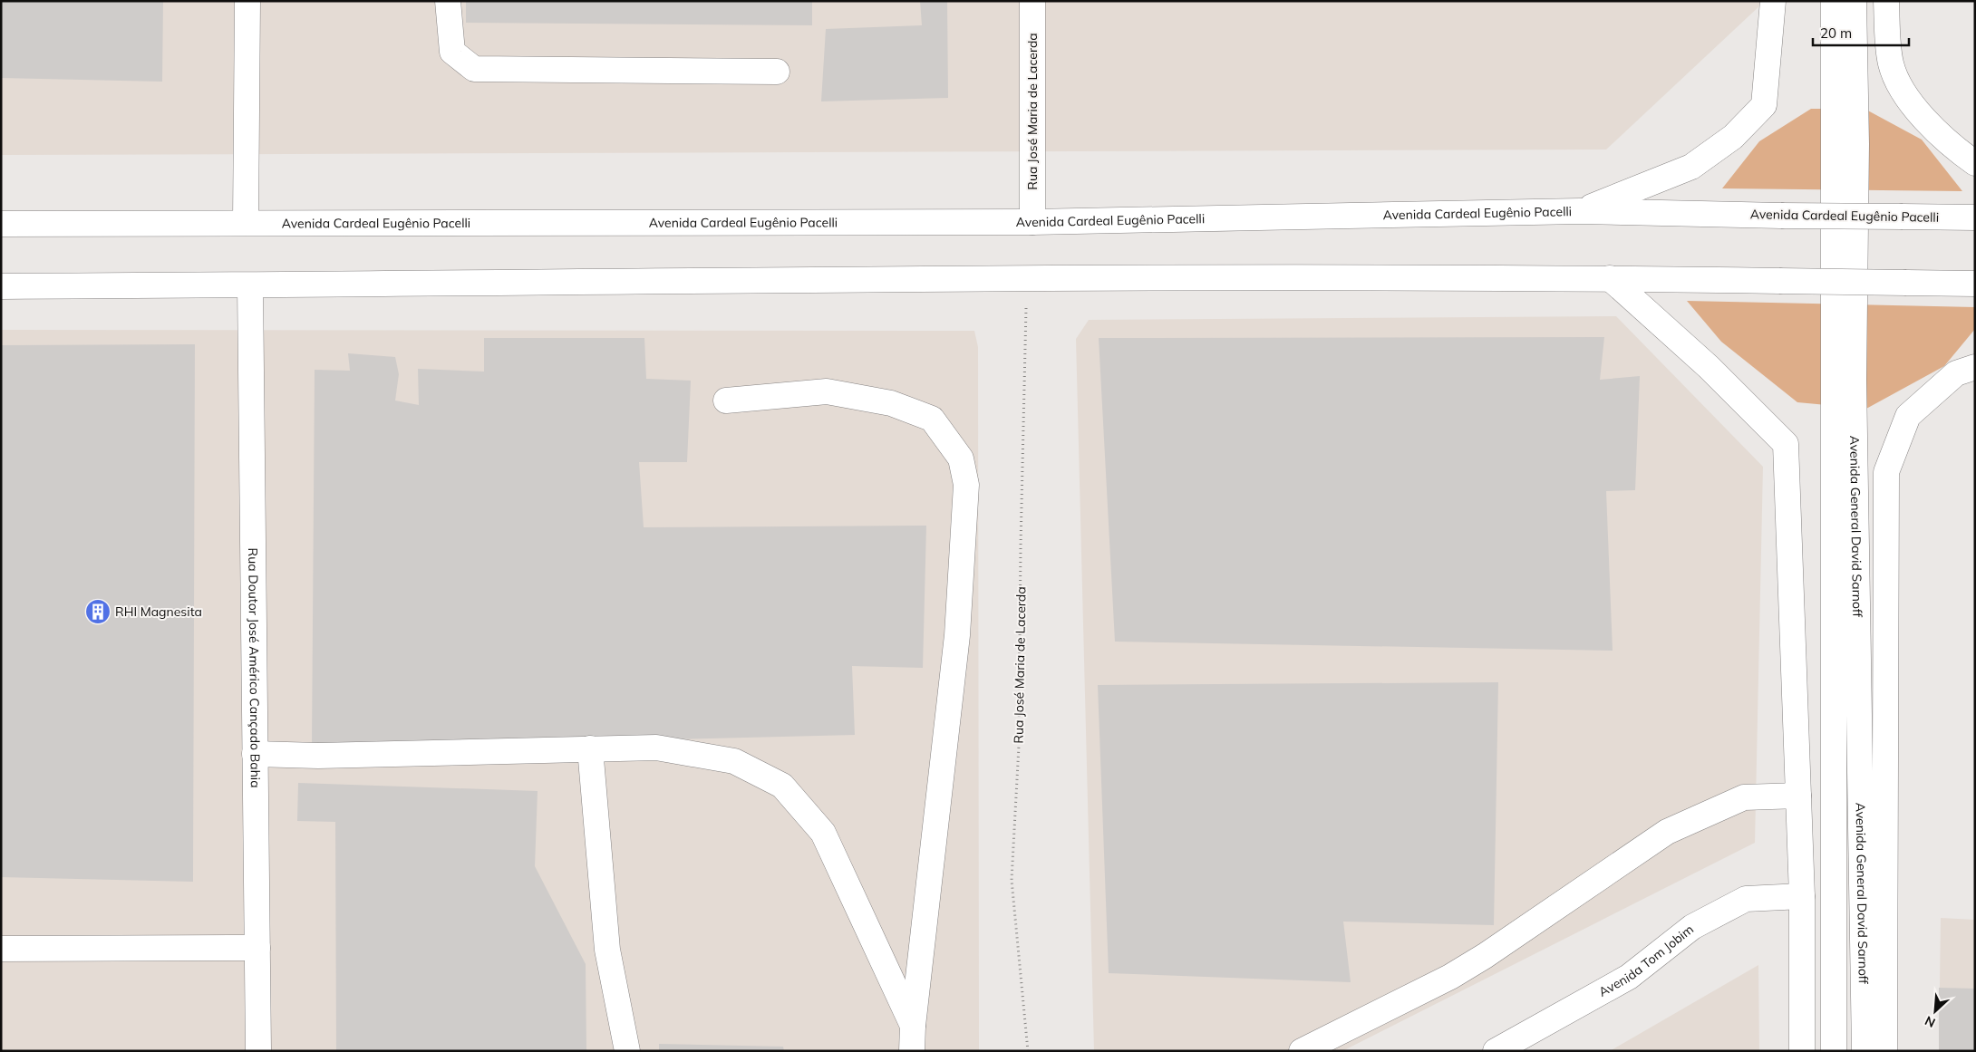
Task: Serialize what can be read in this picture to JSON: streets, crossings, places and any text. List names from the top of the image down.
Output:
{
  "streets": {
    "main road": [
      "Rua José Maria de Lacerda",
      "Avenida Cardeal Eugênio Pacelli",
      "Avenida General David Sarnoff",
      "Rua Doutor José Américo Cançado Bahia",
      "Avenida Tom Jobim"
    ]
  },
  "crossings": [
    ["Rua José Maria de Lacerda", "Avenida Cardeal Eugênio Pacelli"]
  ],
  "places": {
    "building": ["RHI Magnesita"]
  },
  "scale_bar": "20 m",
  "north": "bottom left"
}
